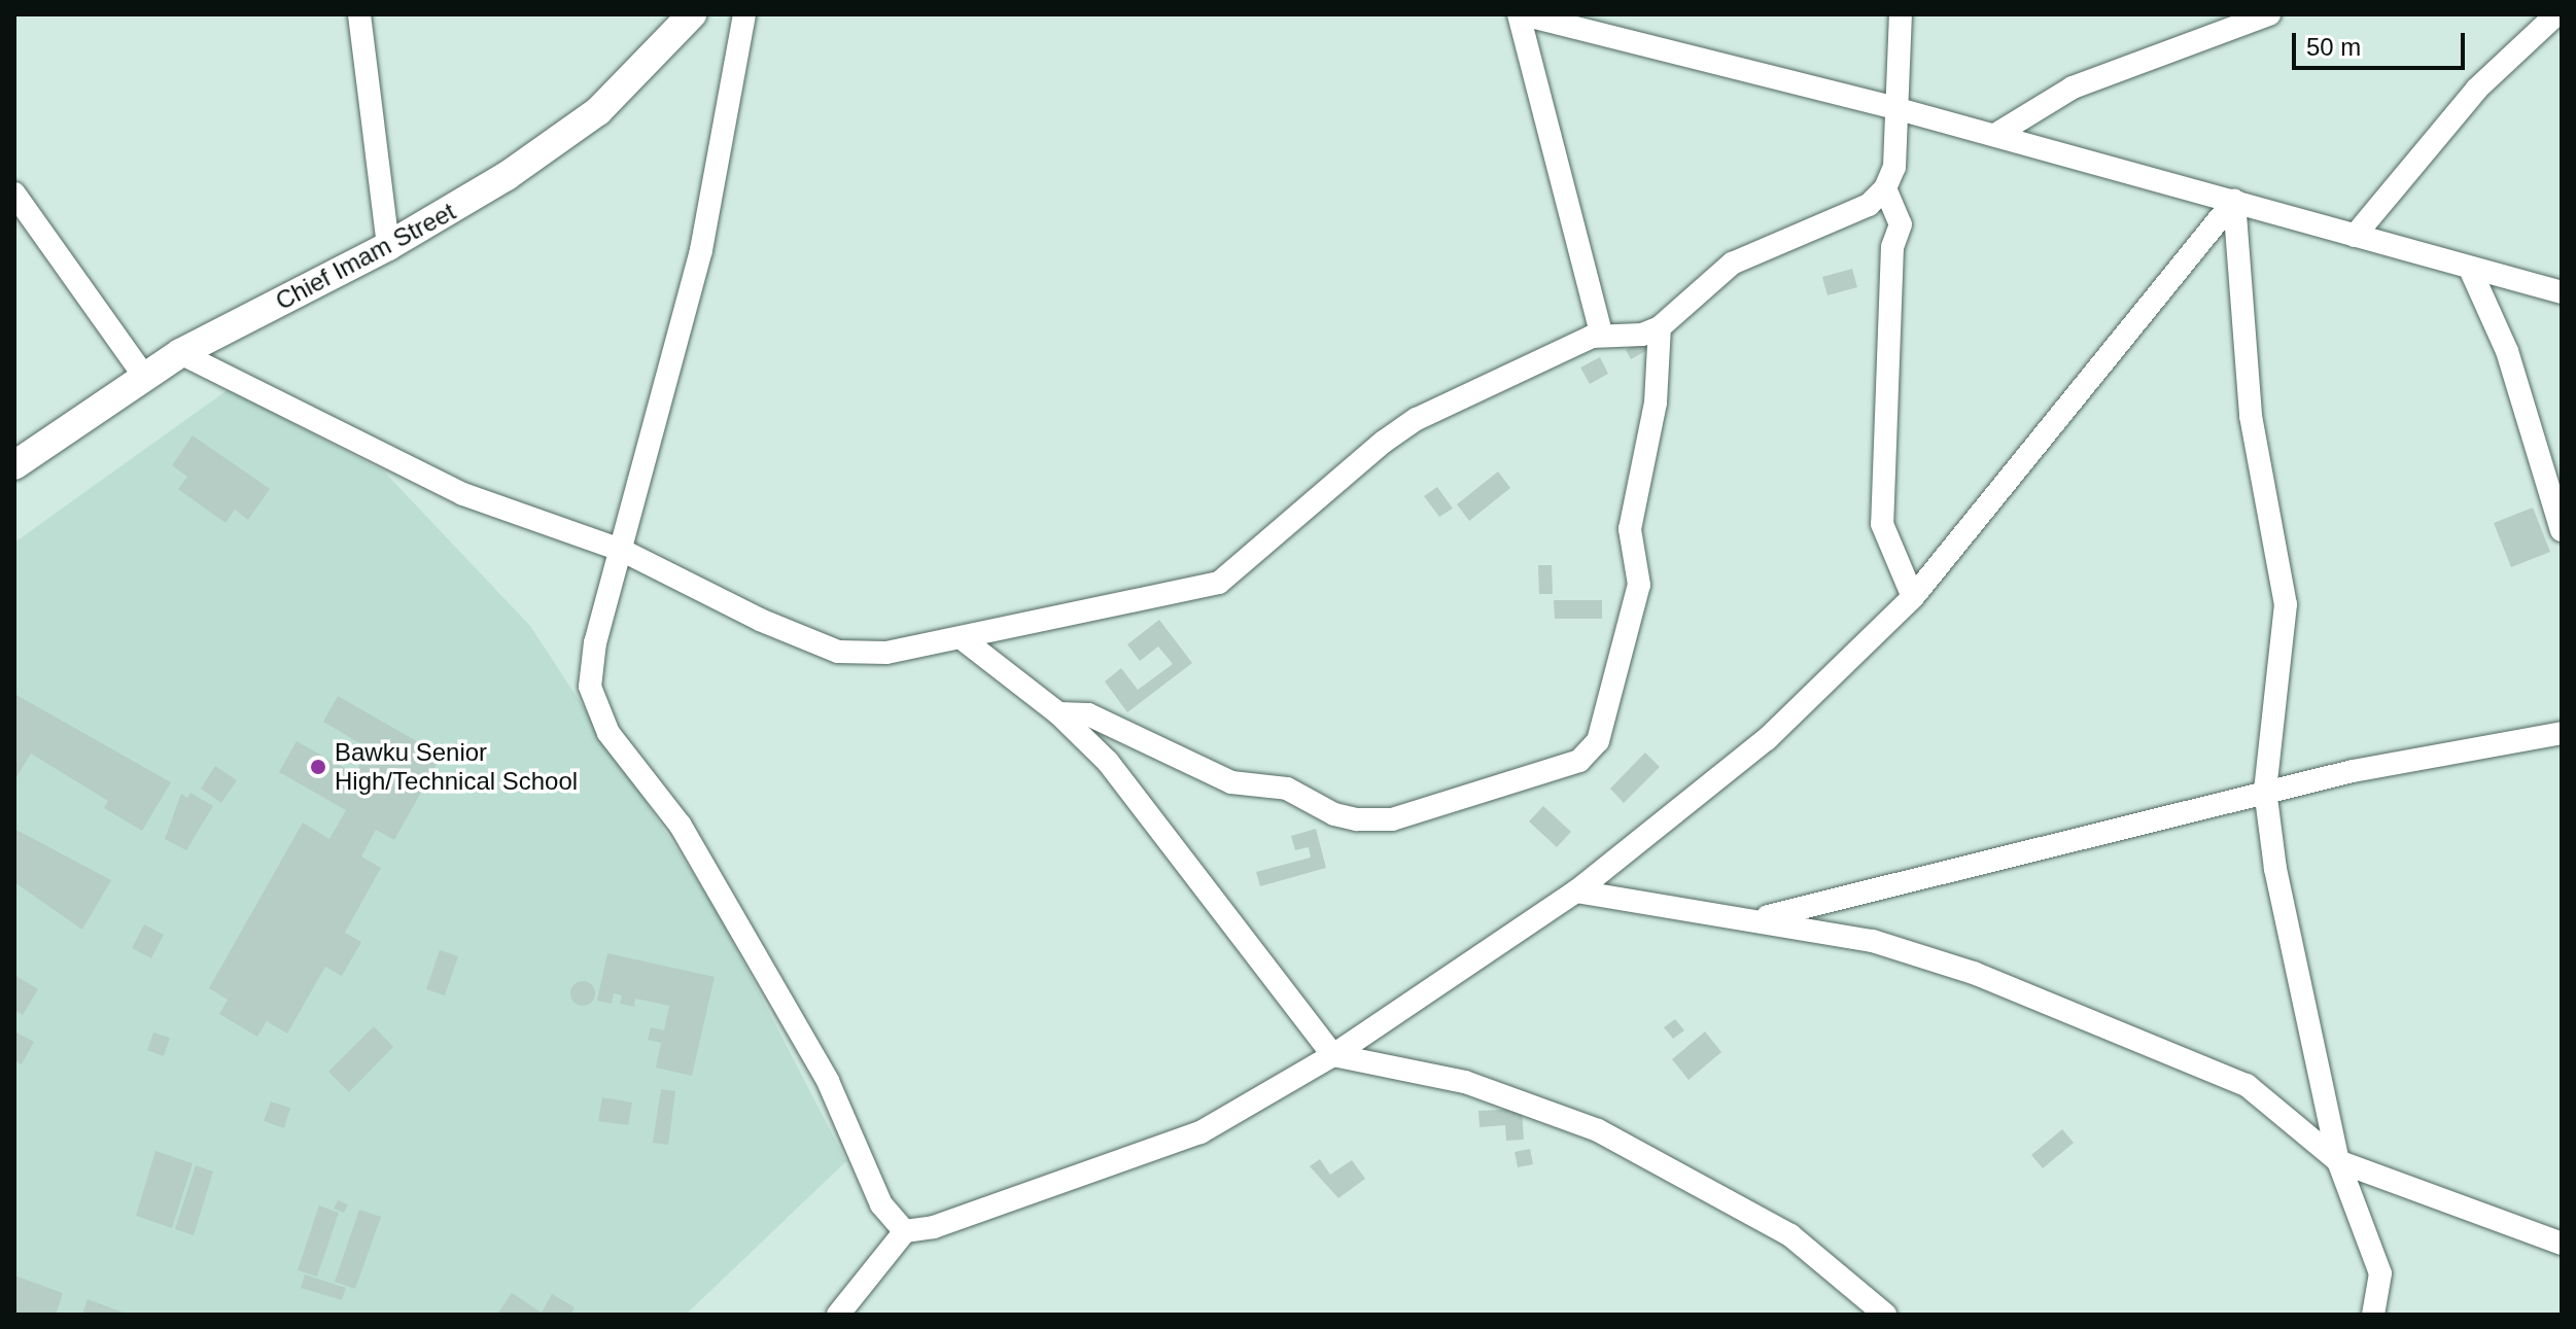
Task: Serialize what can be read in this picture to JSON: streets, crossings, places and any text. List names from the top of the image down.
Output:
{
  "streets": {
    "street": ["Chief Imam Street"]
  },
  "places": ["Bawku Senior High/Technical School"],
  "scale_bar": "50 m"
}
